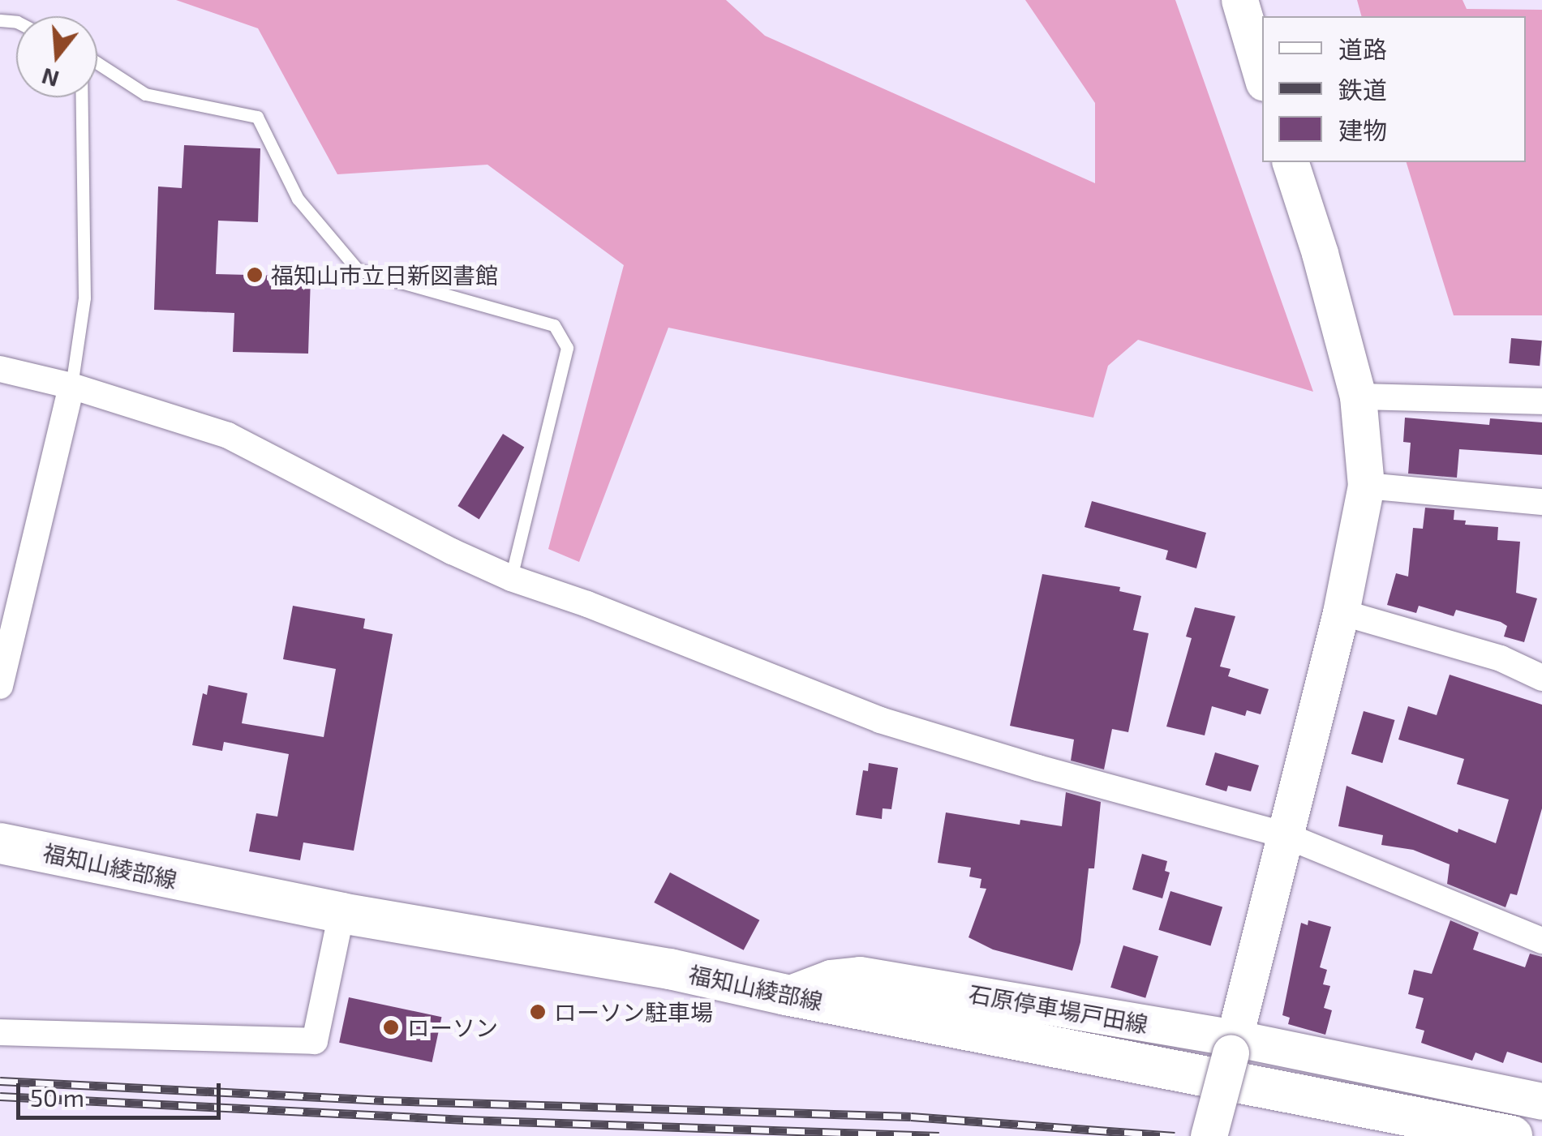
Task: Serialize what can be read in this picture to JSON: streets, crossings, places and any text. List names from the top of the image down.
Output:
{
  "streets": {
    "main road": ["福知山綾部線"],
    "street": ["石原停車場戸田線"]
  },
  "crossings": [
    ["福知山綾部線", "石原停車場戸田線"]
  ],
  "places": ["福知山市立日新図書館", "ローソン駐車場", "ローソン"],
  "legend": ["道路", "鉄道", "建物"],
  "scale_bar": "50 m",
  "north": "bottom"
}
